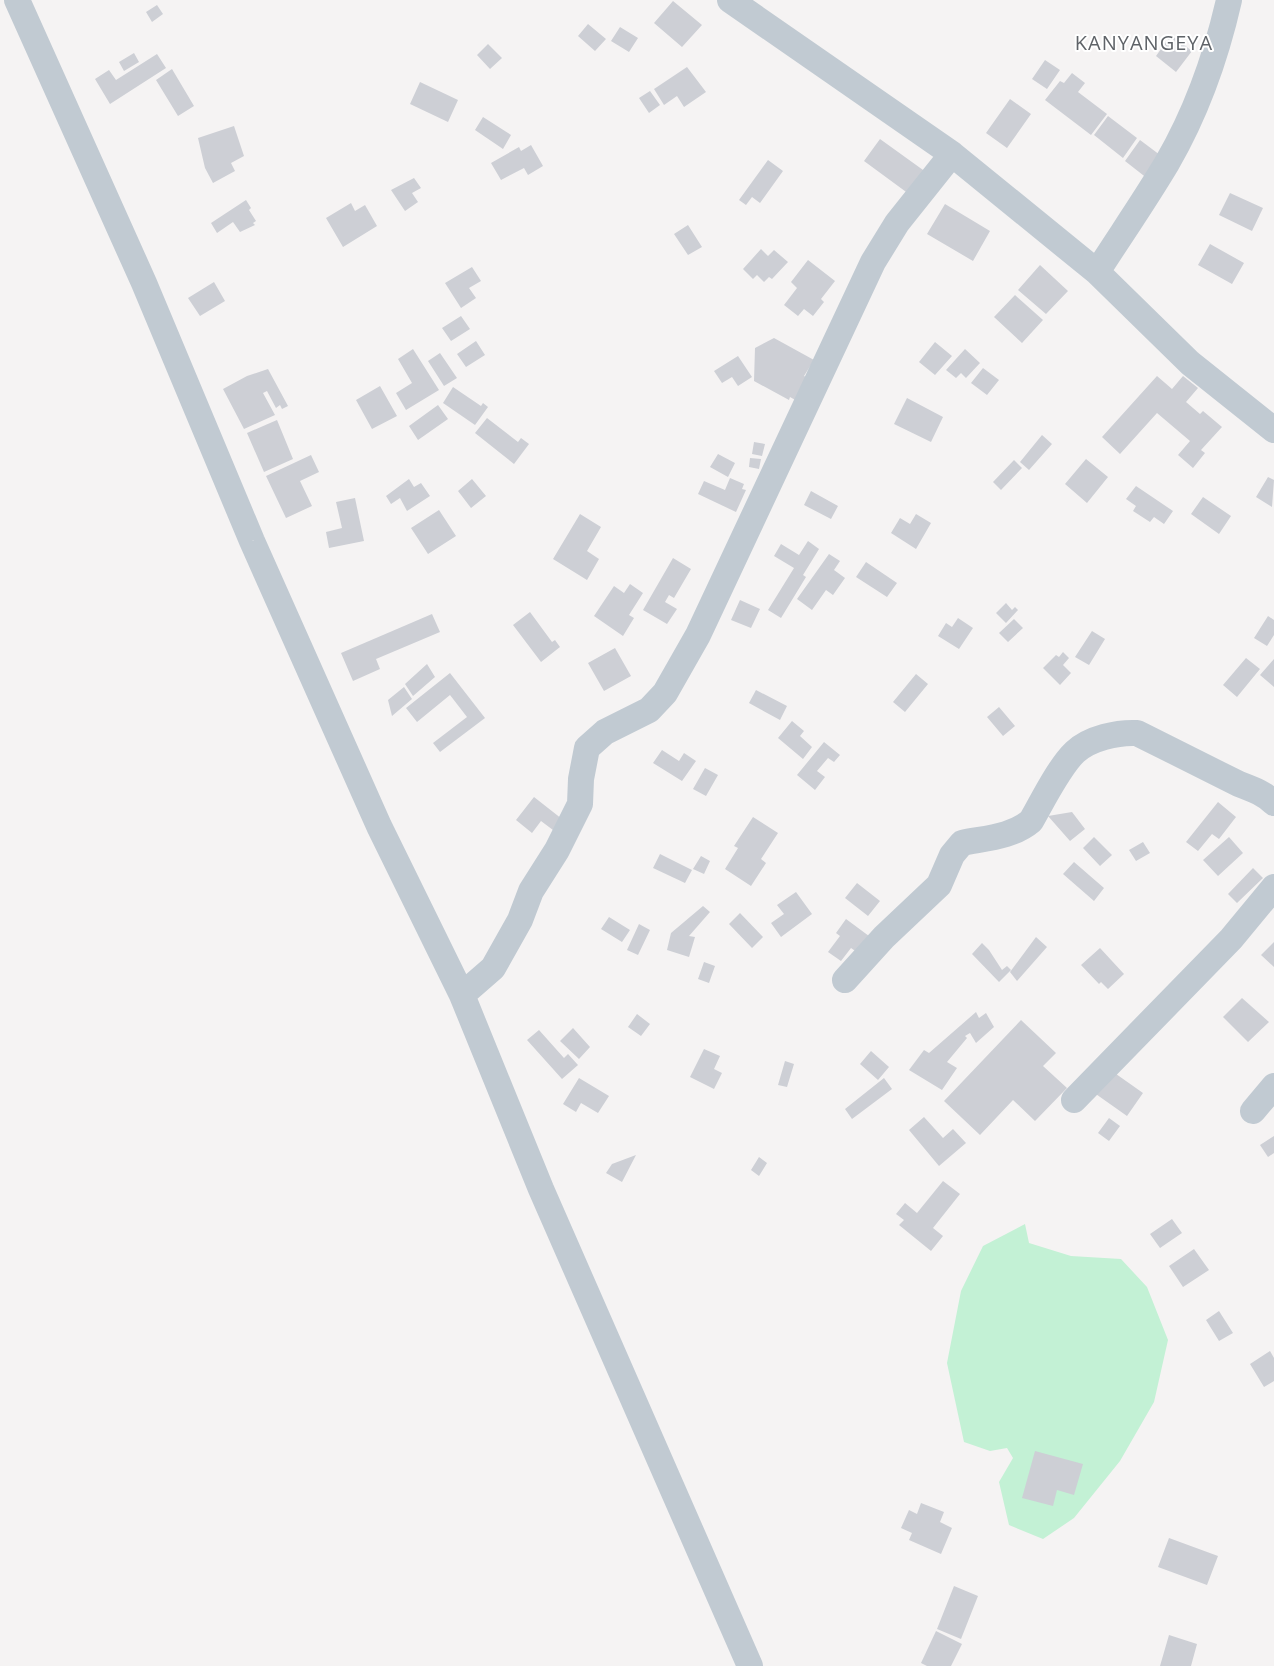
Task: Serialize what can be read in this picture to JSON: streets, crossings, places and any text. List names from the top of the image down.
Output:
{
  "districts": ["KANYANGEYA"]
}
